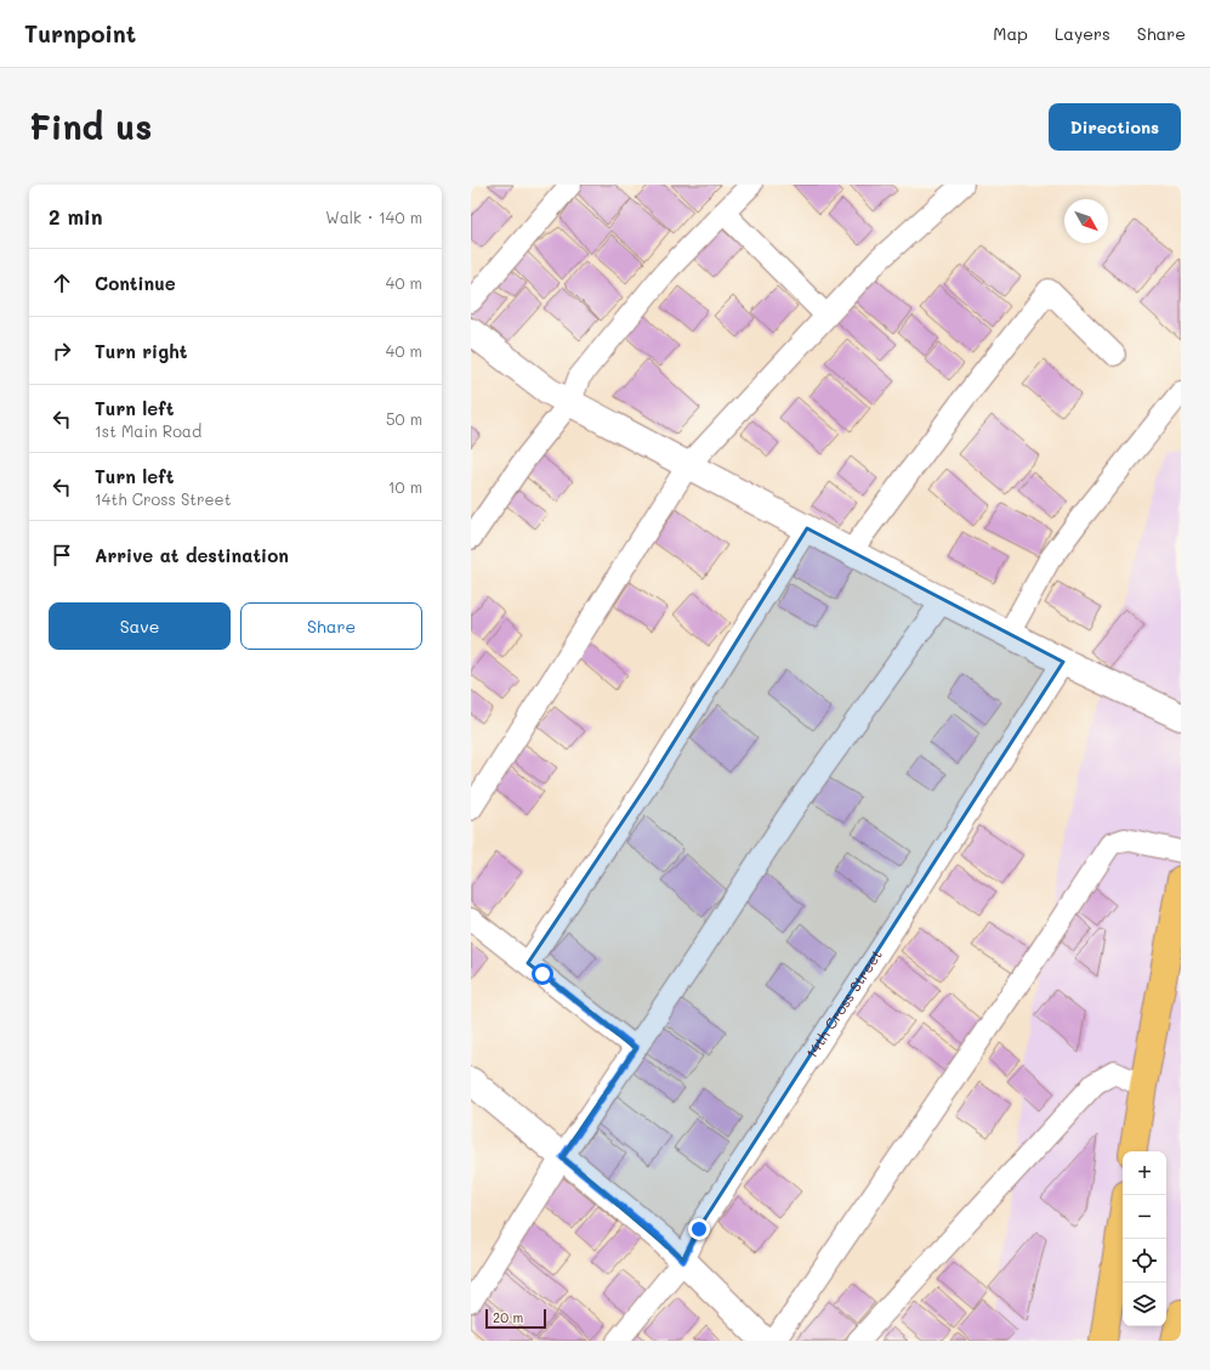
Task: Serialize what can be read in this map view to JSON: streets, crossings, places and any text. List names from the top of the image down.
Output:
{
  "streets": {
    "street": ["14th Cross Street"]
  },
  "scale_bar": "20 m",
  "north": "bottom right",
  "page": {
    "header": "Turnpoint",
    "nav": ["Map", "Layers", "Share"],
    "buttons": [
      "Directions",
      ["Save", "Share"]
    ],
    "title": "Find us",
    "heading": ["2 min", "Walk · 140 m"],
    "list": [
      ["Continue", "40 m"],
      ["Turn right", "40 m"],
      ["Turn left", "1st Main Road", "50 m"],
      ["Turn left", "14th Cross Street", "10 m"],
      "Arrive at destination"
    ],
    "map_buttons": ["+", "−"],
    "scale": "20 m"
  }
}
